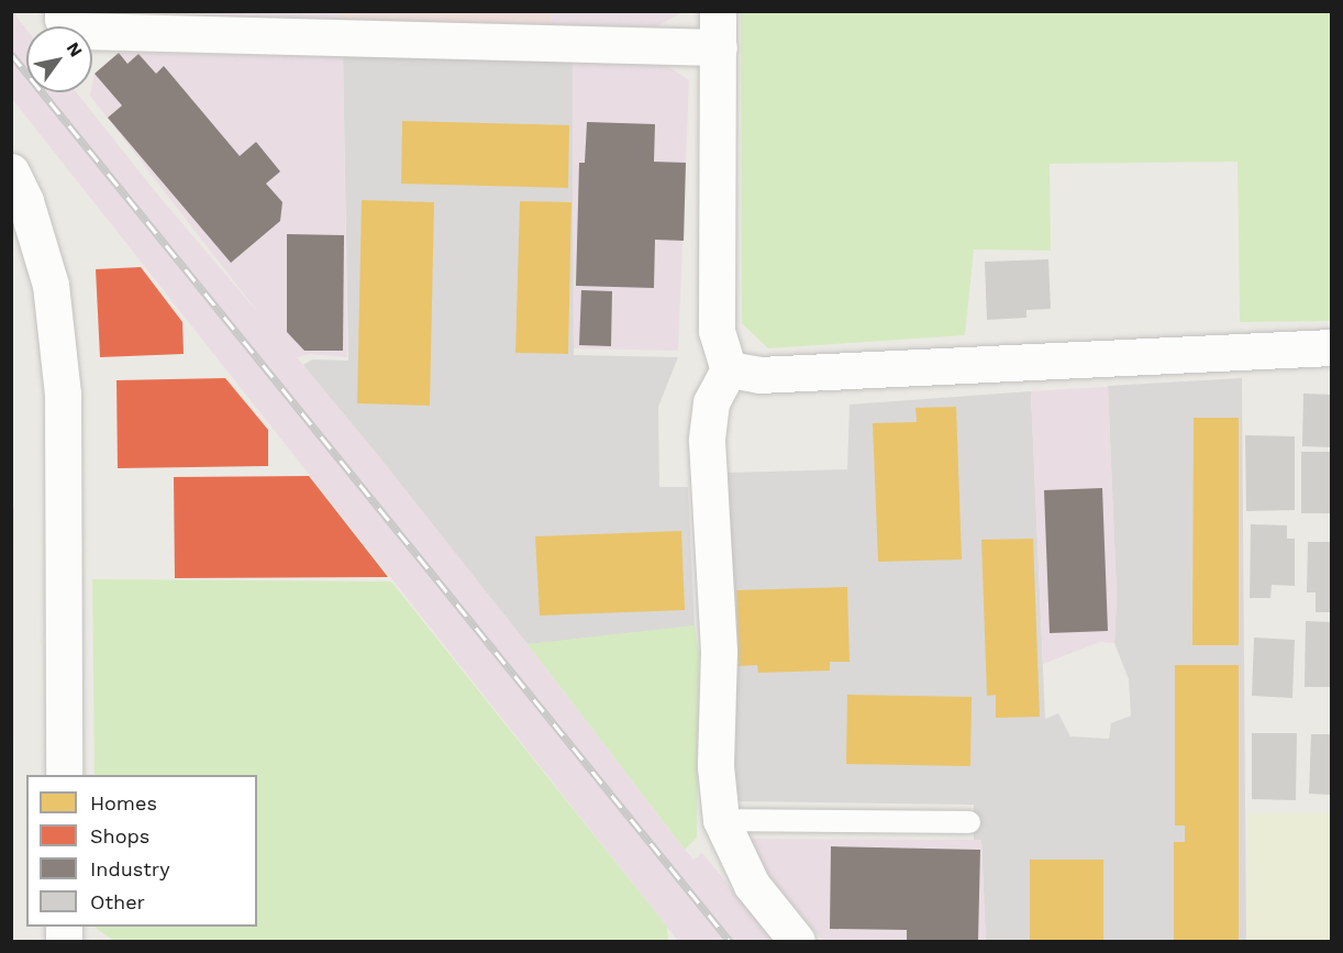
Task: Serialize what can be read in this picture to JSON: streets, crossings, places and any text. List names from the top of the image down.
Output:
{
  "legend": [
    "Homes",
    "Shops",
    "Industry",
    "Other"
  ],
  "north": "top right"
}
